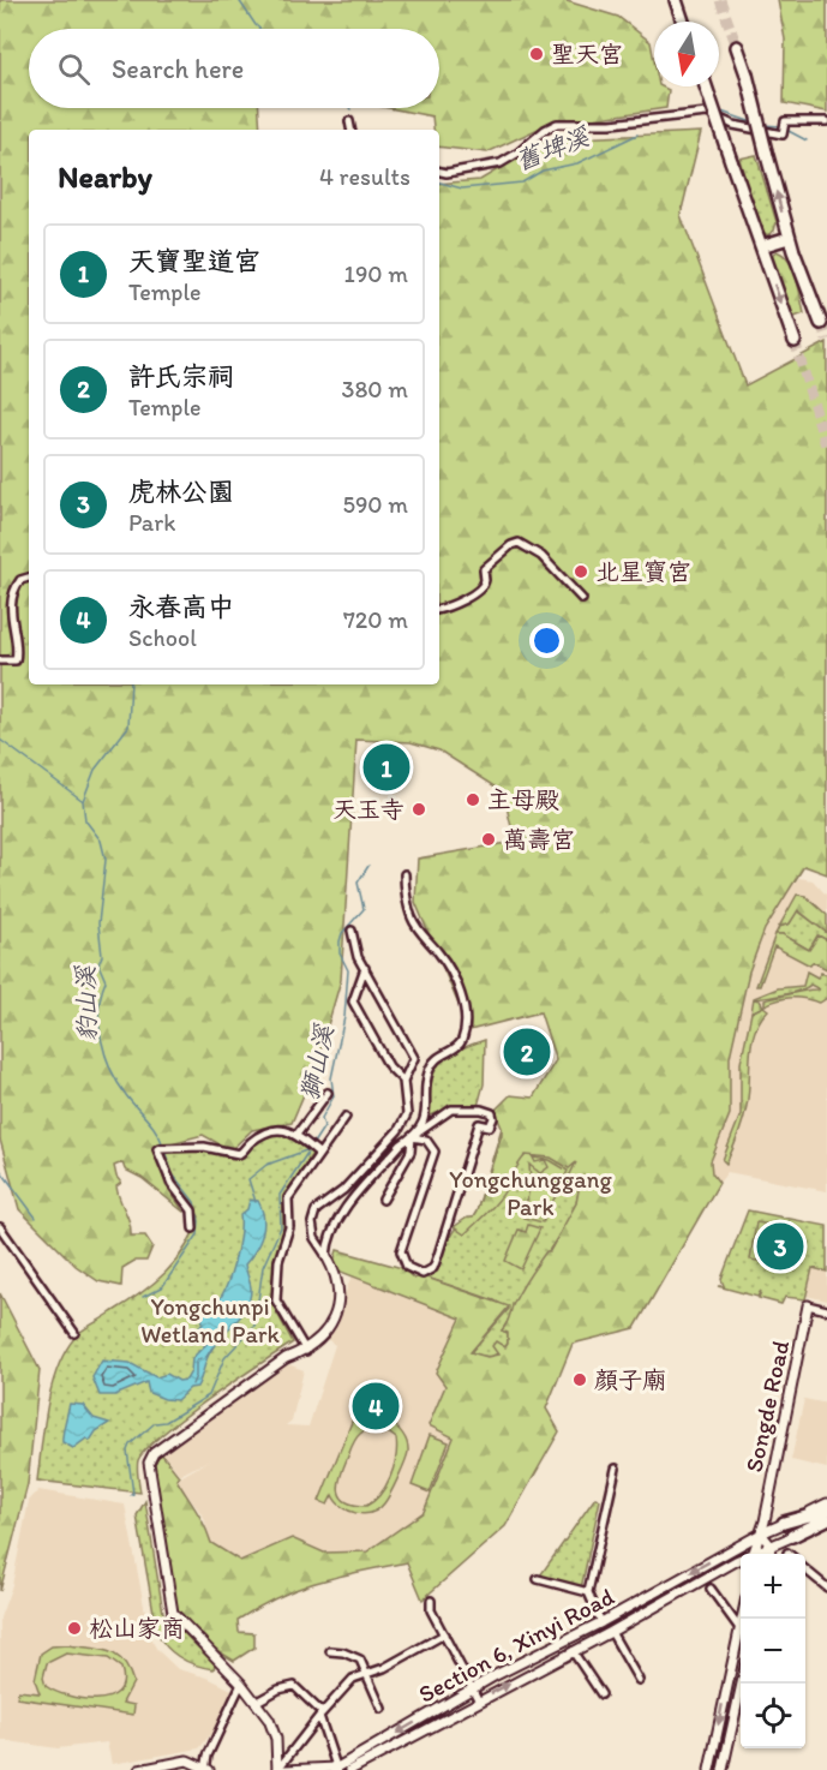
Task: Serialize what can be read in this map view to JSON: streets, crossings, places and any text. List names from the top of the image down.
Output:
{
  "streets": {
    "street": ["Songde Road", "Section 6, Xinyi Road"]
  },
  "crossings": [
    ["Songde Road", "Section 6, Xinyi Road"]
  ],
  "water": ["舊埤溪", "豹山溪", "獅山溪"],
  "parks": ["Yongchunggang Park", "Yongchunpi Wetland Park"],
  "places": [
    "聖天宮",
    "北星寶宮",
    "主母殿",
    "天玉寺",
    "萬壽宮",
    "顏子廟",
    "松山家商"
  ],
  "north": "bottom",
  "page": {
    "search": "Search here",
    "heading": ["Nearby", "4 results"],
    "list": [
      {
        "mark": "1",
        "name": "天寶聖道宮",
        "note": "Temple",
        "value": "190 m"
      },
      {
        "mark": "2",
        "name": "許氏宗祠",
        "note": "Temple",
        "value": "380 m"
      },
      {
        "mark": "3",
        "name": "虎林公園",
        "note": "Park",
        "value": "590 m"
      },
      {
        "mark": "4",
        "name": "永春高中",
        "note": "School",
        "value": "720 m"
      }
    ],
    "pins": [
      "1",
      "2",
      "3",
      "4"
    ],
    "map_buttons": ["+", "−"]
  }
}
